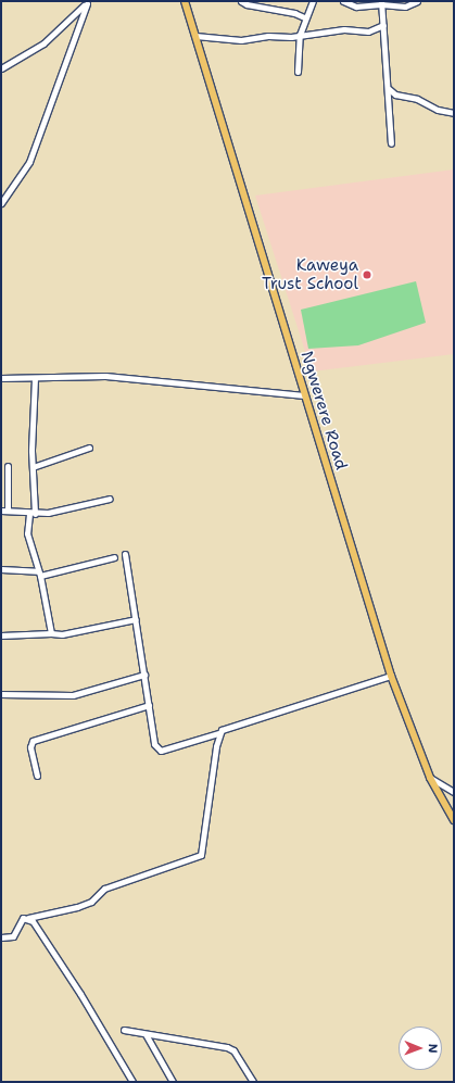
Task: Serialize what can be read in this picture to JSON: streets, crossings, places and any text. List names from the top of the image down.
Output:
{
  "streets": {
    "main road": ["Ngwerere Road"]
  },
  "places": ["Kaweya Trust School"],
  "north": "right"
}
